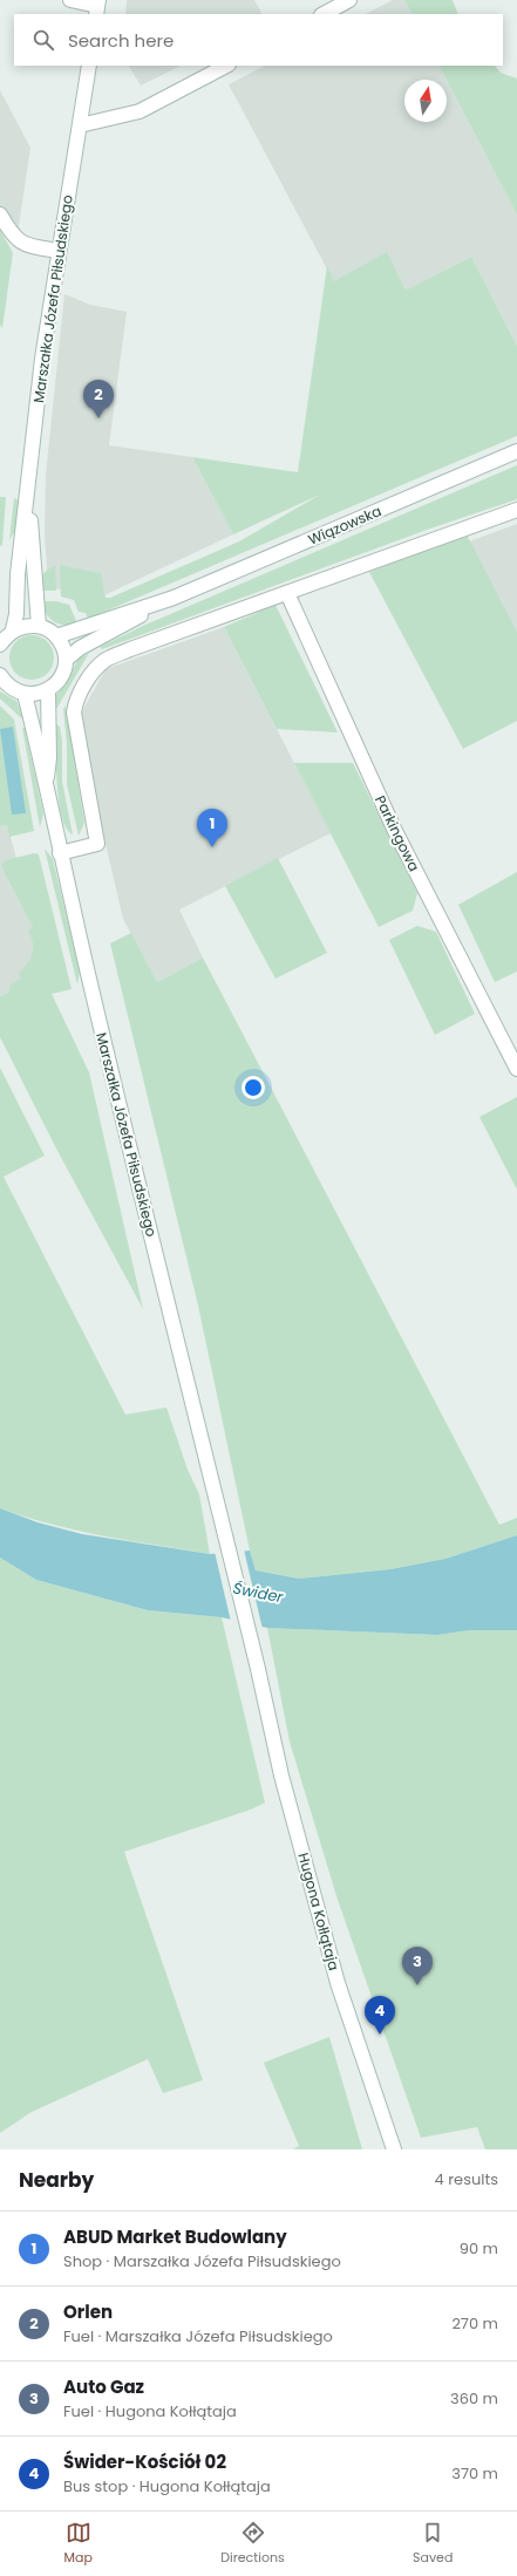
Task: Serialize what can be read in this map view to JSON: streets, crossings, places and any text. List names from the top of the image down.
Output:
{
  "streets": {
    "main road": [
      "Marszałka Józefa Piłsudskiego",
      "Wiązowska",
      "Parkingowa",
      "Hugona Kołłątaja"
    ]
  },
  "crossings": [
    ["Marszałka Józefa Piłsudskiego", "Hugona Kołłątaja"]
  ],
  "water": ["Świder"],
  "north": "top",
  "page": {
    "search": "Search here",
    "pins": [
      "2",
      "1",
      "3",
      "4"
    ],
    "heading": ["Nearby", "4 results"],
    "list": [
      {
        "mark": "1",
        "name": "ABUD Market Budowlany",
        "note": "Shop · Marszałka Józefa Piłsudskiego",
        "value": "90 m"
      },
      {
        "mark": "2",
        "name": "Orlen",
        "note": "Fuel · Marszałka Józefa Piłsudskiego",
        "value": "270 m"
      },
      {
        "mark": "3",
        "name": "Auto Gaz",
        "note": "Fuel · Hugona Kołłątaja",
        "value": "360 m"
      },
      {
        "mark": "4",
        "name": "Świder-Kościół 02",
        "note": "Bus stop · Hugona Kołłątaja",
        "value": "370 m"
      }
    ],
    "nav": ["Map", "Directions", "Saved"]
  }
}
